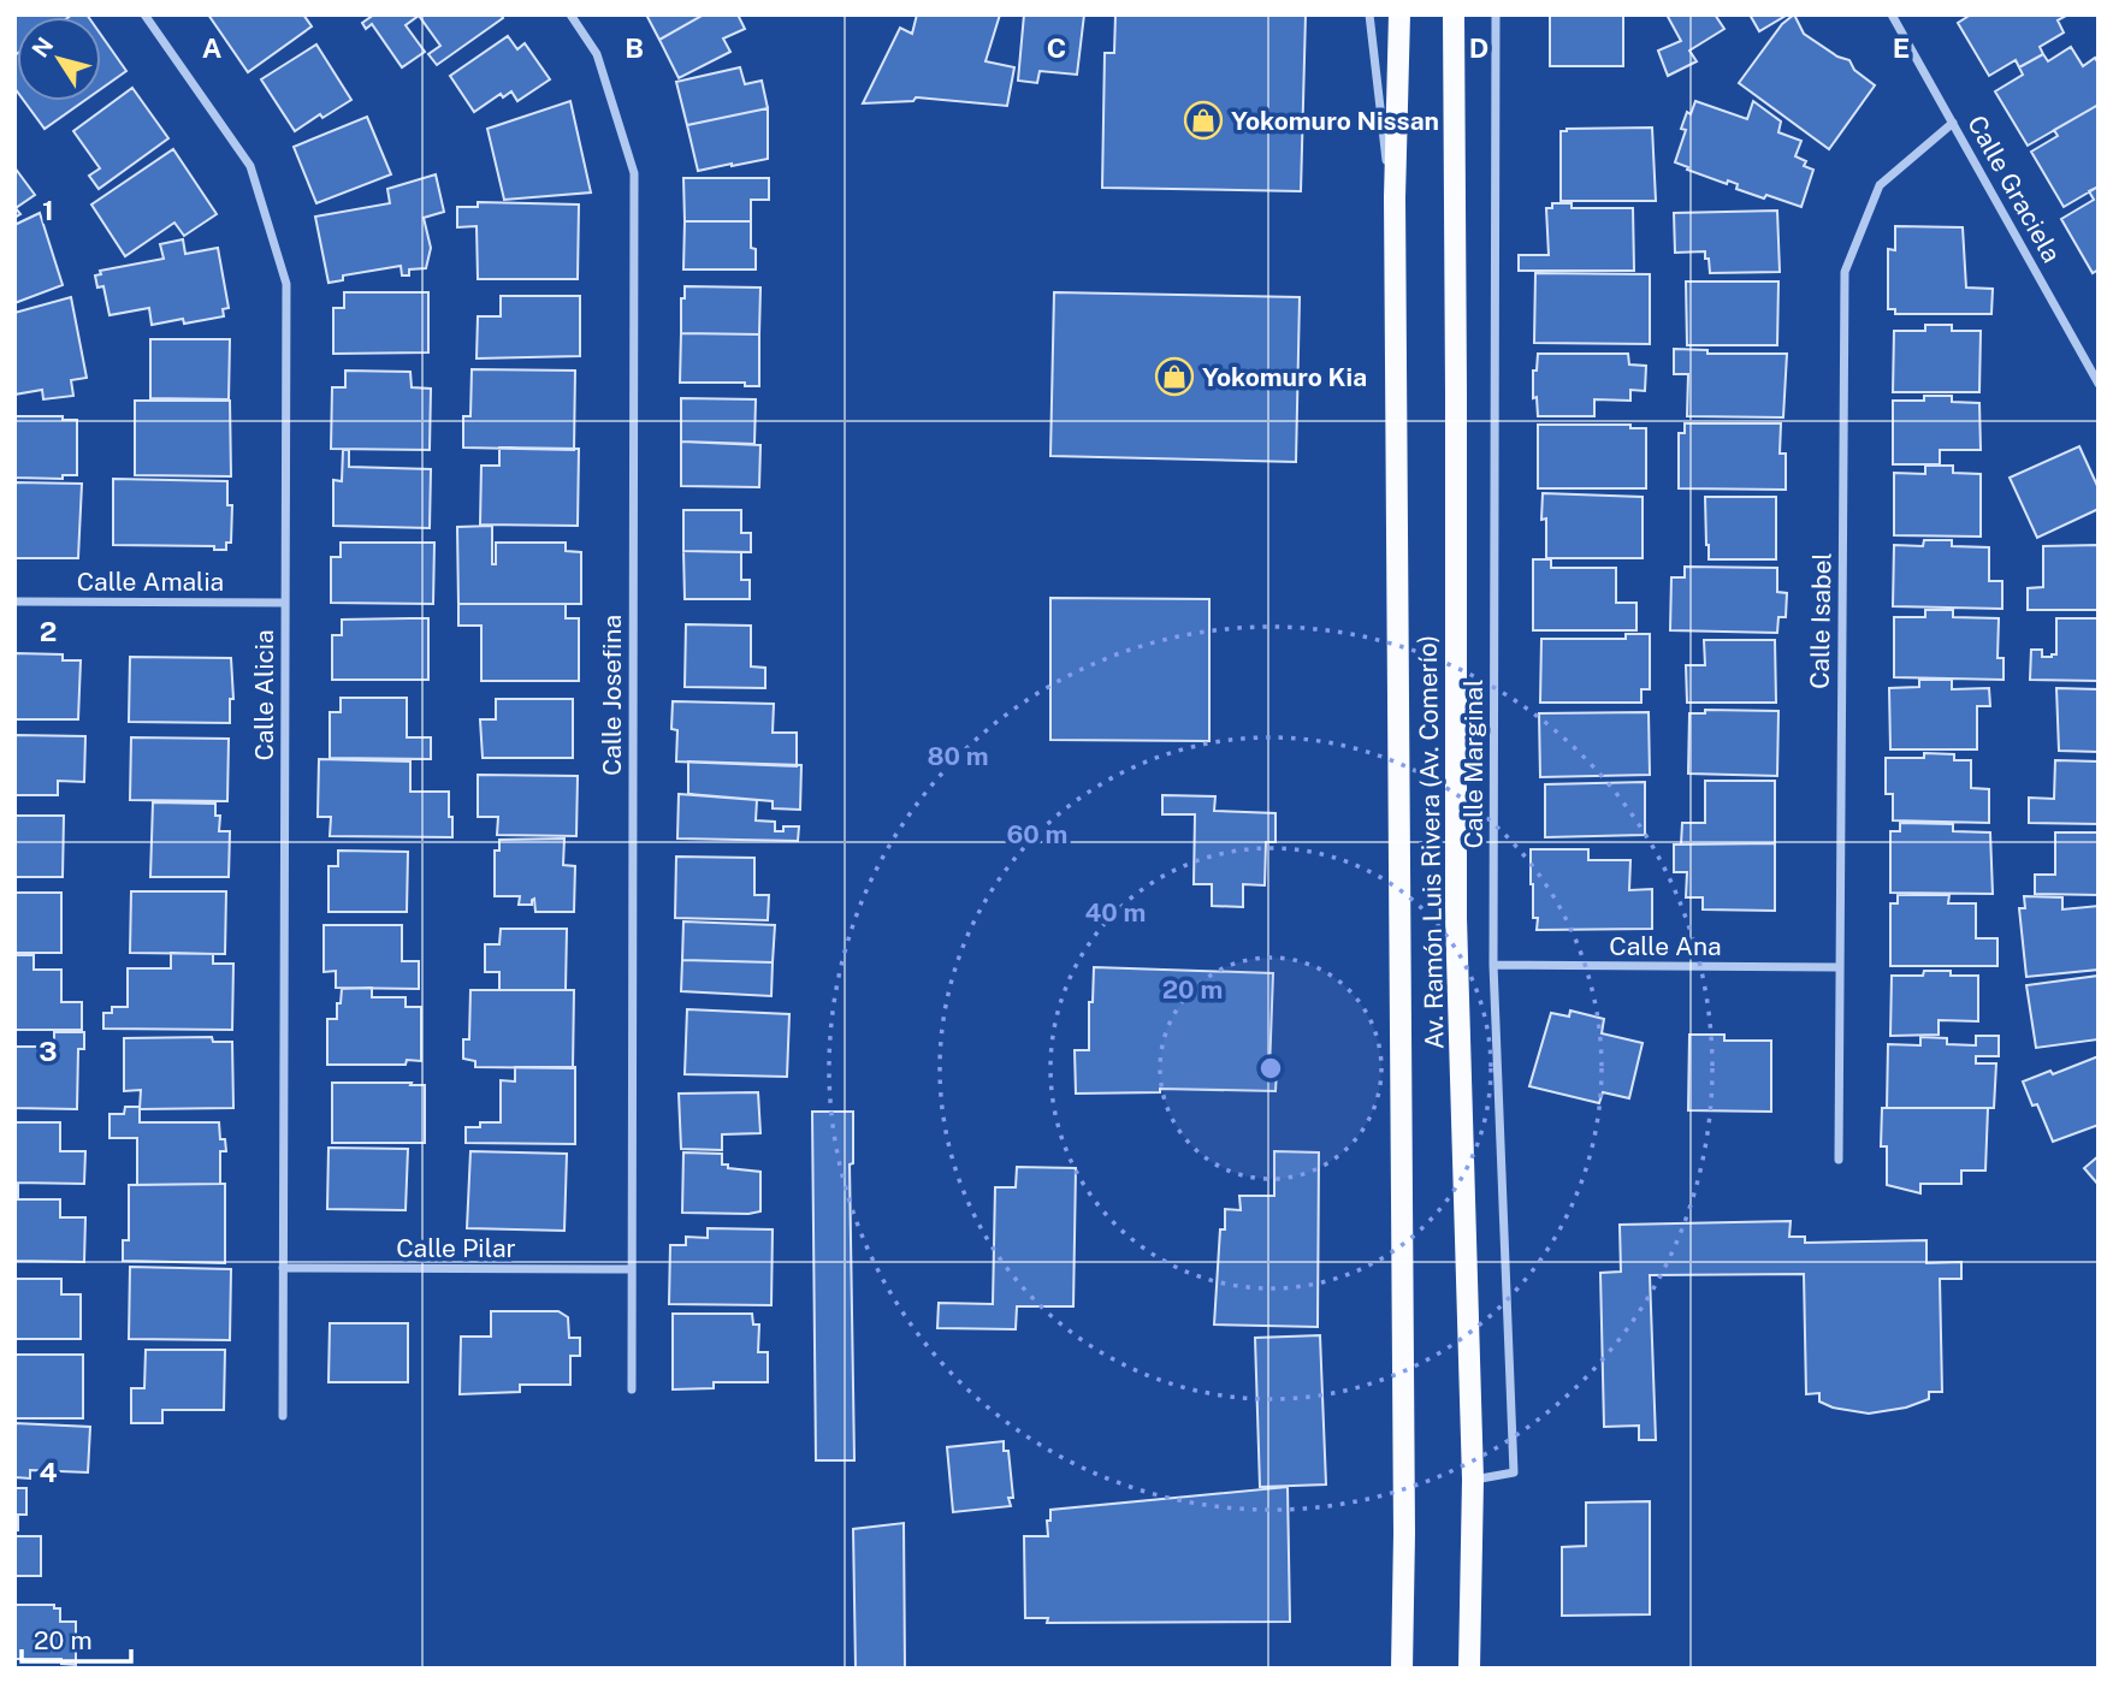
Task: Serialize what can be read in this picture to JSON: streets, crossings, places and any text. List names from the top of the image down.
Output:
{
  "streets": {
    "main road": ["Av. Ramón Luis Rivera (Av. Comerío)"],
    "street": [
      "Calle Graciela",
      "Calle Amalia",
      "Calle Isabel",
      "Calle Alicia",
      "Calle Josefina",
      "Calle Marginal",
      "Calle Ana",
      "Calle Pilar"
    ]
  },
  "crossings": [
    ["Calle Graciela", "Calle Isabel"],
    ["Calle Amalia", "Calle Alicia"],
    ["Calle Isabel", "Calle Ana"],
    ["Calle Alicia", "Calle Pilar"],
    ["Calle Josefina", "Calle Pilar"],
    ["Calle Marginal", "Av. Ramón Luis Rivera (Av. Comerío)"],
    ["Calle Marginal", "Calle Ana"]
  ],
  "places": {
    "shop": ["Yokomuro Nissan", "Yokomuro Kia"]
  },
  "scale_bar": "20 m",
  "north": "top left",
  "grid": {
    "columns": [
      "A",
      "B",
      "C",
      "D",
      "E"
    ],
    "rows": [
      "1",
      "2",
      "3",
      "4"
    ]
  },
  "rings": [
    "80 m",
    "60 m",
    "40 m",
    "20 m"
  ]
}
